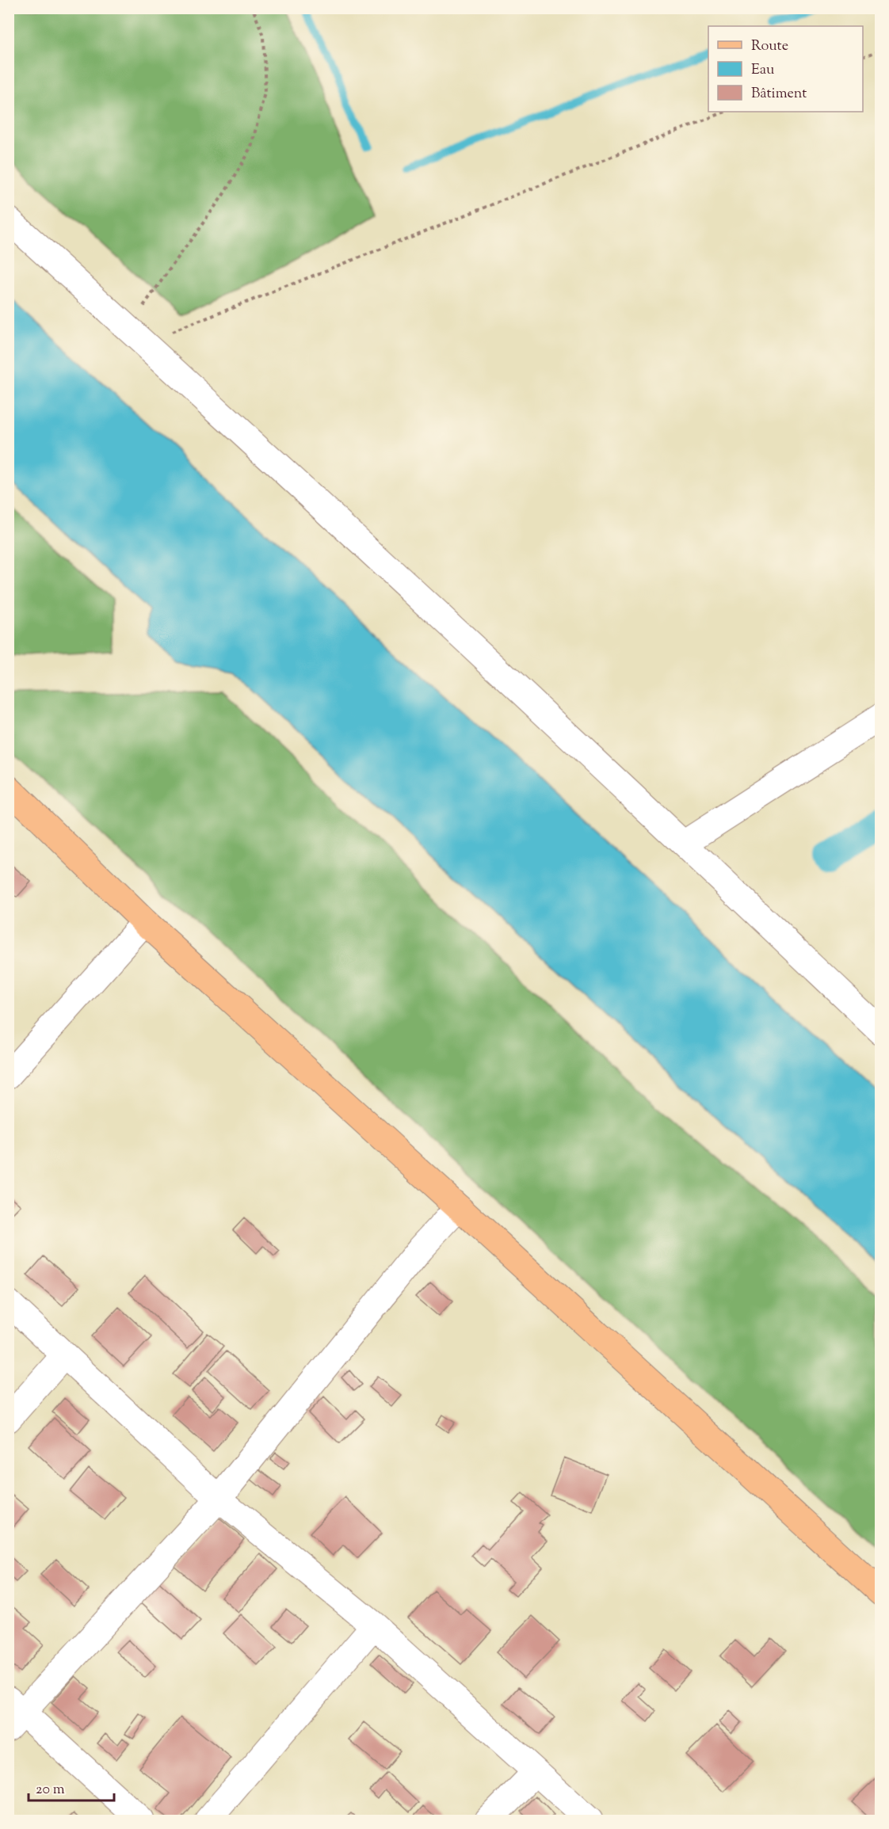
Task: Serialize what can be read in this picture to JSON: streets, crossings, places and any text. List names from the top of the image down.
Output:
{
  "legend": ["Route", "Eau", "Bâtiment"],
  "scale_bar": "20 m"
}
